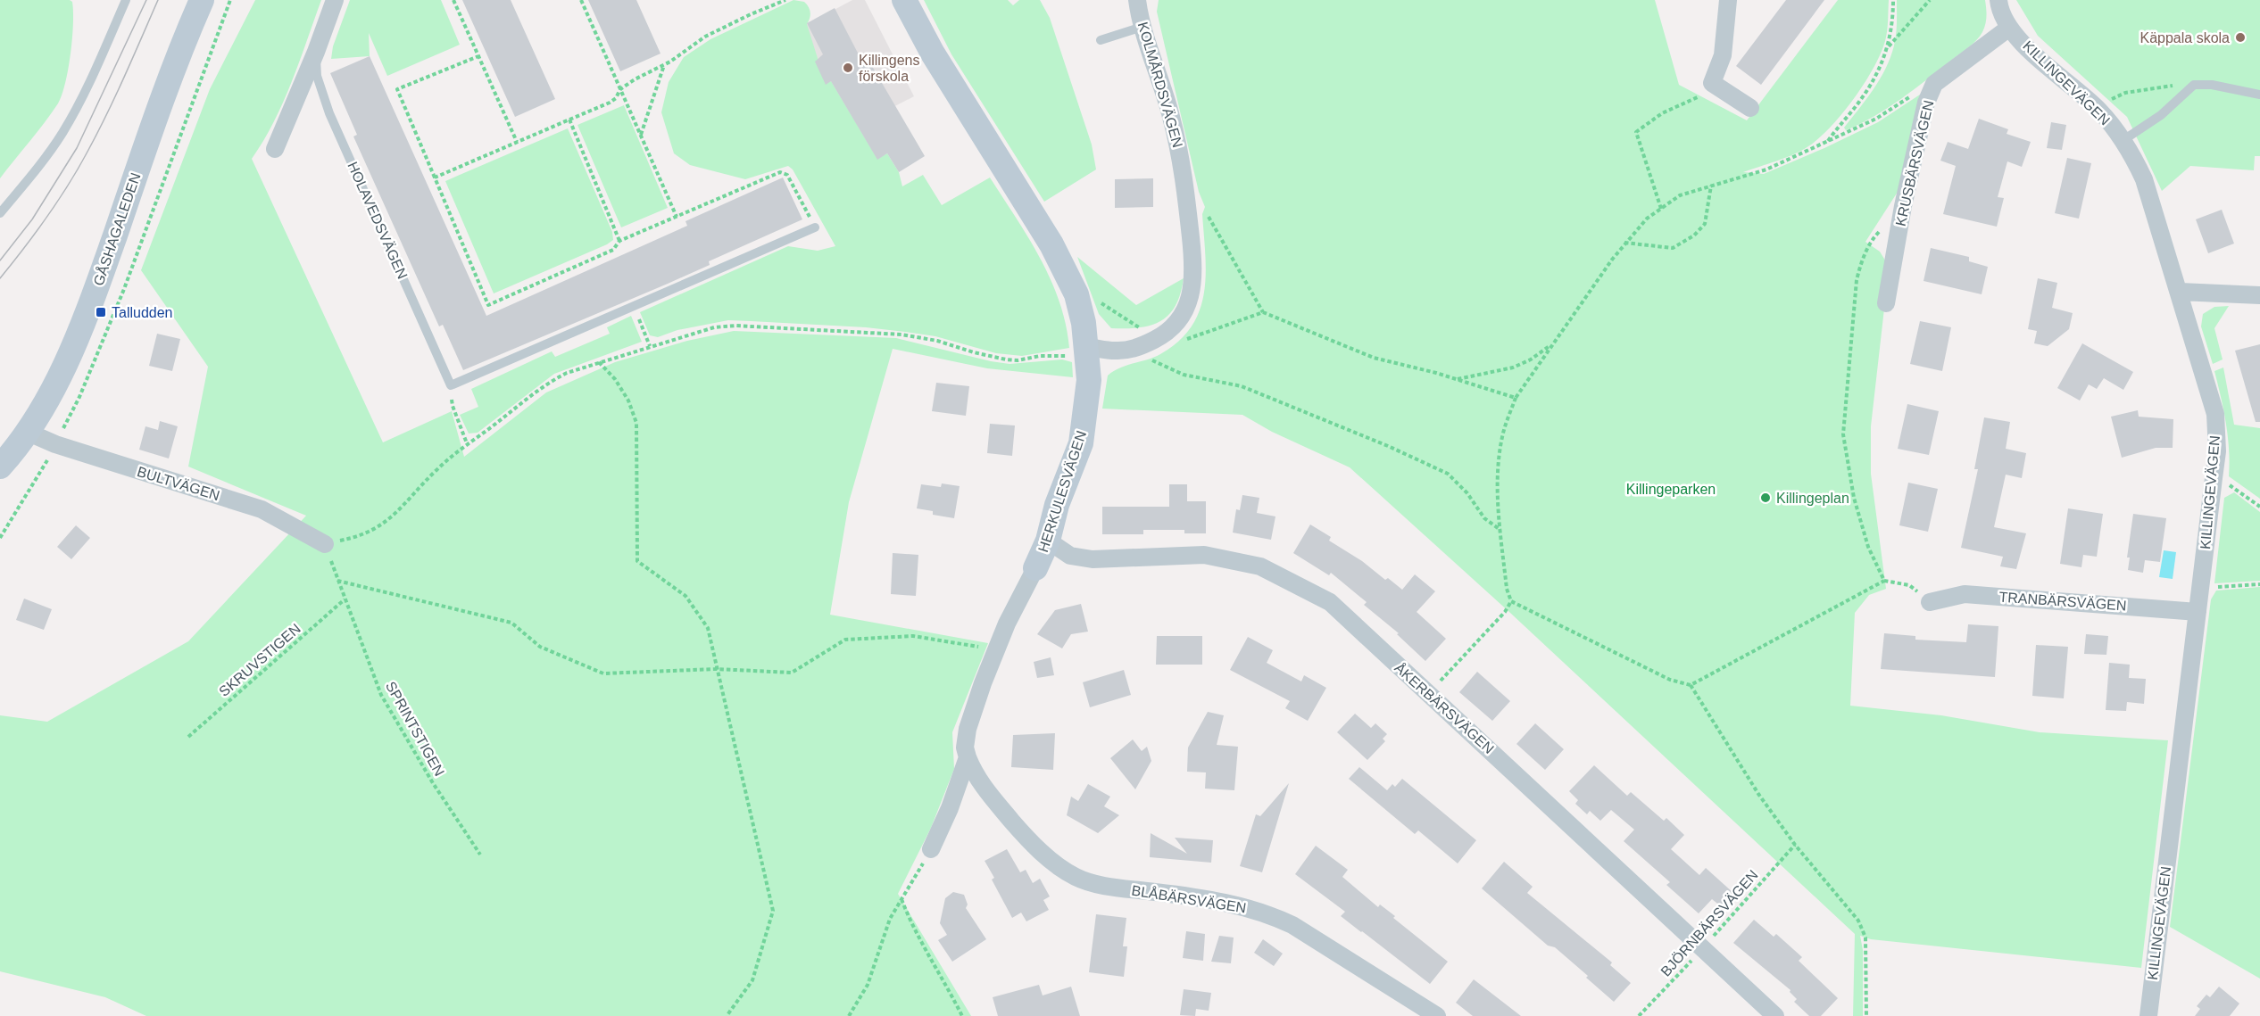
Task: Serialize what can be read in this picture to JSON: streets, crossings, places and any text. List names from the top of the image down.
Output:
{
  "streets": {
    "street": [
      "KILLINGEVÄGEN",
      "KOLMÅRDSVÄGEN",
      "KRUSBÄRSVÄGEN",
      "HOLAVEDSVÄGEN",
      "GÅSHAGALEDEN",
      "BULTVÄGEN",
      "HERKULESVÄGEN",
      "TRANBÄRSVÄGEN",
      "ÅKERBÄRSVÄGEN",
      "BLÅBÄRSVÄGEN"
    ],
    "path": ["SKRUVSTIGEN", "SPRINTSTIGEN", "BJÖRNBÄRSVÄGEN"]
  },
  "crossings": [
    ["KILLINGEVÄGEN", "KRUSBÄRSVÄGEN"],
    ["KILLINGEVÄGEN", "TRANBÄRSVÄGEN"],
    ["KOLMÅRDSVÄGEN", "HERKULESVÄGEN"],
    ["GÅSHAGALEDEN", "BULTVÄGEN"],
    ["BULTVÄGEN", "SPRINTSTIGEN"],
    ["HERKULESVÄGEN", "ÅKERBÄRSVÄGEN"],
    ["HERKULESVÄGEN", "BLÅBÄRSVÄGEN"],
    ["SKRUVSTIGEN", "SPRINTSTIGEN"],
    ["ÅKERBÄRSVÄGEN", "BJÖRNBÄRSVÄGEN"]
  ],
  "parks": ["Killingeparken"],
  "places": {
    "other": ["Käppala skola", "Killingens förskola", "Killingeplan"],
    "transit": ["Talludden"]
  }
}
